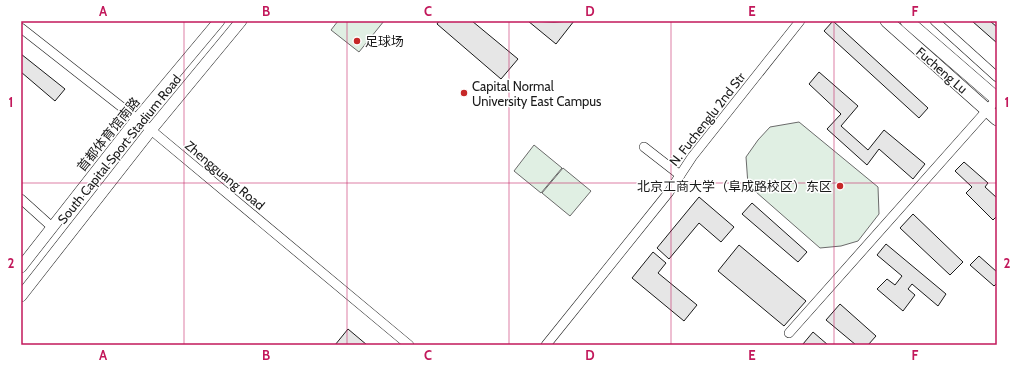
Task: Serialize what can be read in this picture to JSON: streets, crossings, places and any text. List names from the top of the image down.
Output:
{
  "streets": {
    "highway": ["Fucheng Lu"],
    "main road": ["首都体育馆南路", "South Capital Sport Stadium Road"],
    "street": ["N. Fuchenglu 2nd Str", "Zhengguang Road"]
  },
  "crossings": [
    ["首都体育馆南路", "Zhengguang Road"],
    ["South Capital Sport Stadium Road", "Zhengguang Road"]
  ],
  "places": ["足球场", "Capital Normal University East Campus", "北京工商大学（阜成路校区）东区"],
  "grid": {
    "columns": [
      "A",
      "B",
      "C",
      "D",
      "E",
      "F"
    ],
    "rows": ["1", "2"]
  }
}
